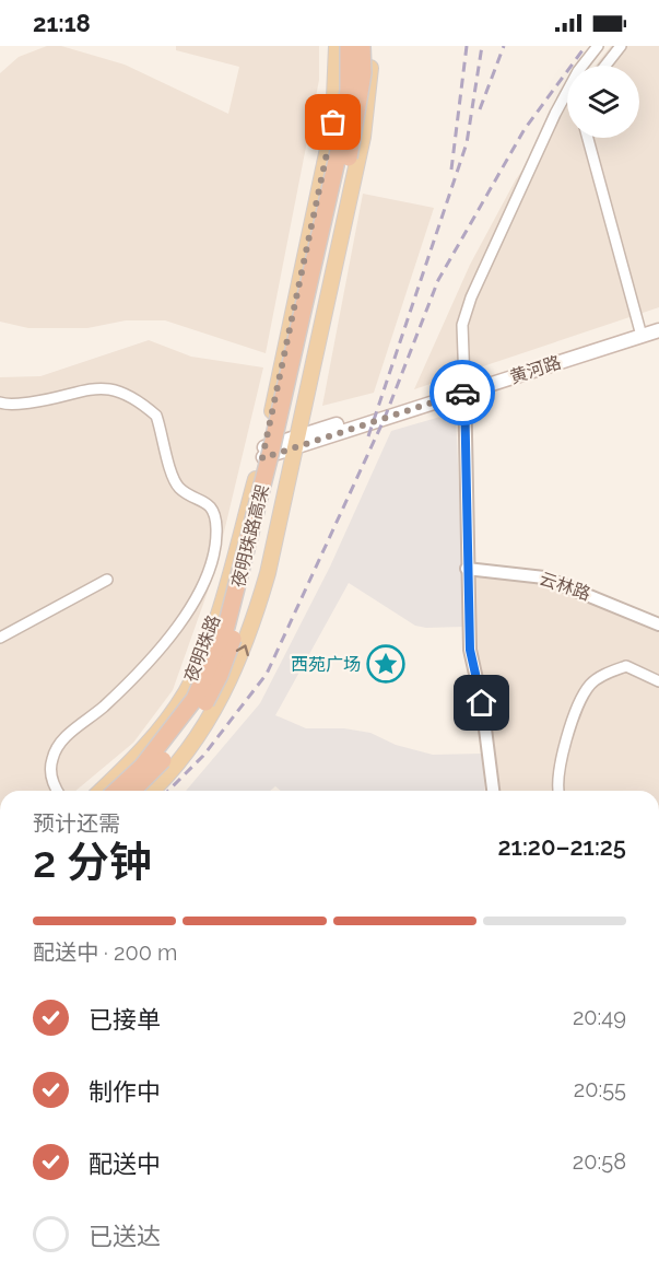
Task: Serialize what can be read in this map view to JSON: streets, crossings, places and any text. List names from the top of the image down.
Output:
{
  "streets": {
    "highway": ["夜明珠路高架"],
    "main road": ["黄河路", "夜明珠路"],
    "street": ["云林路"]
  },
  "crossings": [
    ["黄河路", "夜明珠路"]
  ],
  "places": {
    "place": ["西苑广场"]
  },
  "page": {
    "status": "21:18",
    "heading": ["2 分钟", "预计还需", "21:20–21:25"],
    "bar": "配送中 · 200 m",
    "list": [
      ["已接单", "20:49"],
      ["制作中", "20:55"],
      ["配送中", "20:58"],
      "已送达"
    ]
  }
}
